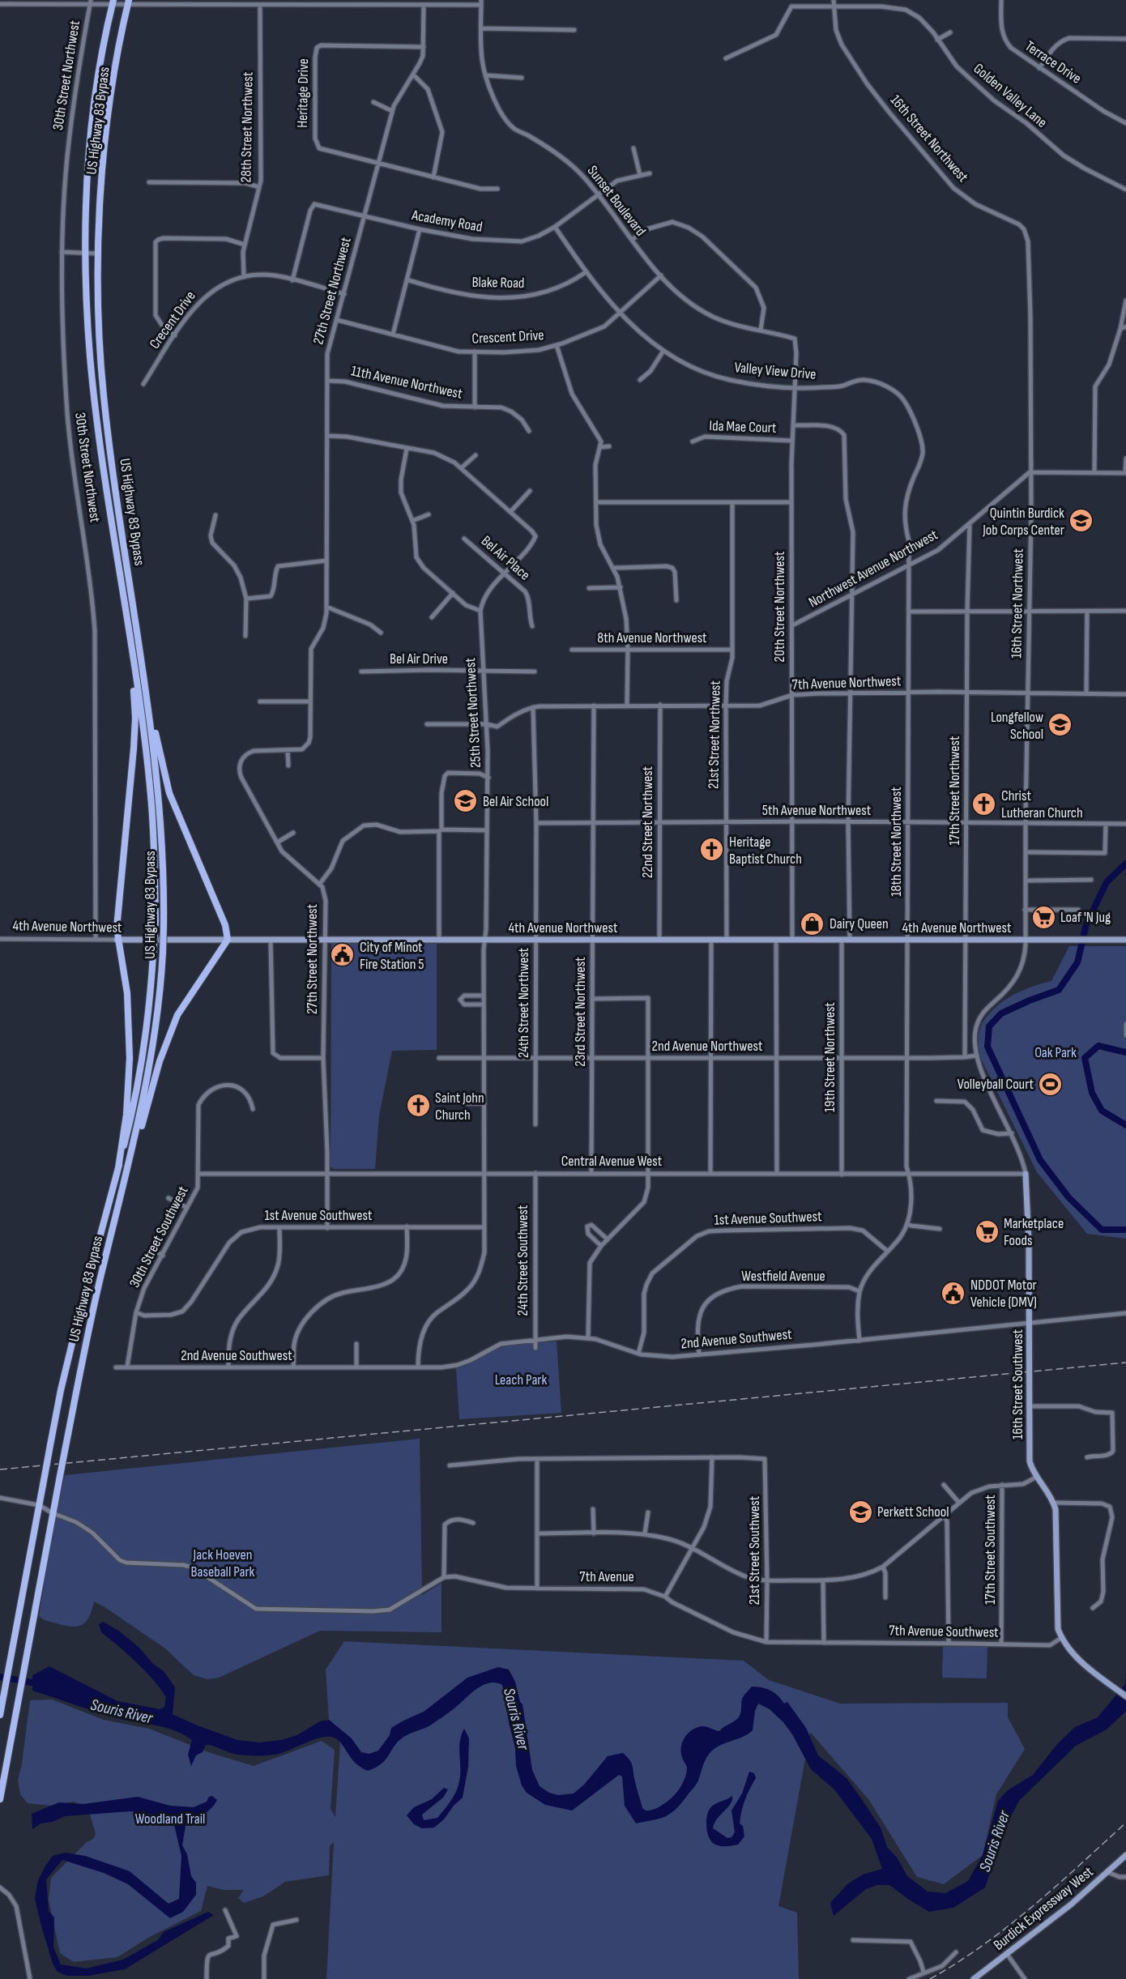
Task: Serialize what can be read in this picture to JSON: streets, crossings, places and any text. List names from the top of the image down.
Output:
{
  "streets": {
    "highway": ["US Highway 83 Bypass"],
    "main road": ["4th Avenue Northwest", "16th Street Southwest", "Burdick Expressway West"],
    "street": [
      "Terrace Drive",
      "30th Street Northwest",
      "Heritage Drive",
      "Golden Valley Lane",
      "28th Street Northwest",
      "16th Street Northwest",
      "Sunset Boulevard",
      "Academy Road",
      "Blake Road",
      "27th Street Northwest",
      "Crecent Drive",
      "Crescent Drive",
      "Valley View Drive",
      "11th Avenue Northwest",
      "Ida Mae Court",
      "Bel Air Place",
      "Northwest Avenue Northwest",
      "20th Street Northwest",
      "8th Avenue Northwest",
      "Bel Air Drive",
      "7th Avenue Northwest",
      "25th Street Northwest",
      "21st Street Northwest",
      "17th Street Northwest",
      "5th Avenue Northwest",
      "22nd Street Northwest",
      "18th Street Northwest",
      "24th Street Northwest",
      "23rd Street Northwest",
      "2nd Avenue Northwest",
      "19th Street Northwest",
      "Central Avenue West",
      "1st Avenue Southwest",
      "30th Street Southwest",
      "24th Street Southwest",
      "Westfield Avenue",
      "2nd Avenue Southwest",
      "17th Street Southwest",
      "21st Street Southwest",
      "7th Avenue",
      "7th Avenue Southwest"
    ]
  },
  "crossings": [
    ["30th Street Northwest", "4th Avenue Northwest"],
    ["Heritage Drive", "27th Street Northwest"],
    ["28th Street Northwest", "Crecent Drive"],
    ["16th Street Northwest", "Northwest Avenue Northwest"],
    ["16th Street Northwest", "7th Avenue Northwest"],
    ["16th Street Northwest", "5th Avenue Northwest"],
    ["16th Street Northwest", "4th Avenue Northwest"],
    ["16th Street Northwest", "2nd Avenue Northwest"],
    ["16th Street Northwest", "Central Avenue West"],
    ["16th Street Northwest", "16th Street Southwest"],
    ["Sunset Boulevard", "Academy Road"],
    ["Sunset Boulevard", "Crescent Drive"],
    ["Sunset Boulevard", "20th Street Northwest"],
    ["Academy Road", "27th Street Northwest"],
    ["Academy Road", "Crecent Drive"],
    ["Academy Road", "Valley View Drive"],
    ["Blake Road", "Valley View Drive"],
    ["27th Street Northwest", "Crecent Drive"],
    ["27th Street Northwest", "Crescent Drive"],
    ["27th Street Northwest", "11th Avenue Northwest"],
    ["27th Street Northwest", "4th Avenue Northwest"],
    ["27th Street Northwest", "Central Avenue West"],
    ["27th Street Northwest", "1st Avenue Southwest"],
    ["Crescent Drive", "Valley View Drive"],
    ["Valley View Drive", "Northwest Avenue Northwest"],
    ["Valley View Drive", "20th Street Northwest"],
    ["Valley View Drive", "18th Street Northwest"],
    ["Ida Mae Court", "20th Street Northwest"],
    ["Bel Air Place", "25th Street Northwest"],
    ["Northwest Avenue Northwest", "20th Street Northwest"],
    ["Northwest Avenue Northwest", "17th Street Northwest"],
    ["Northwest Avenue Northwest", "18th Street Northwest"],
    ["20th Street Northwest", "7th Avenue Northwest"],
    ["20th Street Northwest", "5th Avenue Northwest"],
    ["20th Street Northwest", "4th Avenue Northwest"],
    ["8th Avenue Northwest", "21st Street Northwest"],
    ["Bel Air Drive", "25th Street Northwest"],
    ["7th Avenue Northwest", "25th Street Northwest"],
    ["7th Avenue Northwest", "21st Street Northwest"],
    ["7th Avenue Northwest", "17th Street Northwest"],
    ["7th Avenue Northwest", "22nd Street Northwest"],
    ["7th Avenue Northwest", "18th Street Northwest"],
    ["7th Avenue Northwest", "24th Street Northwest"],
    ["7th Avenue Northwest", "23rd Street Northwest"],
    ["25th Street Northwest", "4th Avenue Northwest"],
    ["25th Street Northwest", "2nd Avenue Northwest"],
    ["25th Street Northwest", "Central Avenue West"],
    ["25th Street Northwest", "1st Avenue Southwest"],
    ["25th Street Northwest", "2nd Avenue Southwest"],
    ["21st Street Northwest", "5th Avenue Northwest"],
    ["21st Street Northwest", "4th Avenue Northwest"],
    ["17th Street Northwest", "5th Avenue Northwest"],
    ["17th Street Northwest", "4th Avenue Northwest"],
    ["17th Street Northwest", "2nd Avenue Northwest"],
    ["5th Avenue Northwest", "22nd Street Northwest"],
    ["5th Avenue Northwest", "18th Street Northwest"],
    ["5th Avenue Northwest", "24th Street Northwest"],
    ["5th Avenue Northwest", "23rd Street Northwest"],
    ["22nd Street Northwest", "4th Avenue Northwest"],
    ["18th Street Northwest", "4th Avenue Northwest"],
    ["18th Street Northwest", "2nd Avenue Northwest"],
    ["18th Street Northwest", "Central Avenue West"],
    ["4th Avenue Northwest", "24th Street Northwest"],
    ["4th Avenue Northwest", "23rd Street Northwest"],
    ["4th Avenue Northwest", "19th Street Northwest"],
    ["24th Street Northwest", "2nd Avenue Northwest"],
    ["23rd Street Northwest", "2nd Avenue Northwest"],
    ["23rd Street Northwest", "Central Avenue West"],
    ["2nd Avenue Northwest", "19th Street Northwest"],
    ["19th Street Northwest", "Central Avenue West"],
    ["Central Avenue West", "30th Street Southwest"],
    ["Central Avenue West", "24th Street Southwest"],
    ["Central Avenue West", "16th Street Southwest"],
    ["1st Avenue Southwest", "30th Street Southwest"],
    ["1st Avenue Southwest", "2nd Avenue Southwest"],
    ["30th Street Southwest", "2nd Avenue Southwest"],
    ["24th Street Southwest", "2nd Avenue Southwest"],
    ["Westfield Avenue", "2nd Avenue Southwest"],
    ["2nd Avenue Southwest", "16th Street Southwest"],
    ["17th Street Southwest", "7th Avenue Southwest"],
    ["21st Street Southwest", "7th Avenue"],
    ["21st Street Southwest", "7th Avenue Southwest"],
    ["7th Avenue", "7th Avenue Southwest"]
  ],
  "water": ["Souris River"],
  "parks": [
    "Oak Park",
    "Leach Park",
    "Jack Hoeven Baseball Park",
    "Woodland Trail"
  ],
  "places": {
    "school or university": [
      "Quintin Burdick Job Corps Center",
      "Longfellow School",
      "Bel Air School",
      "Perkett School"
    ],
    "church": ["Christ Lutheran Church", "Heritage Baptist Church", "Saint John Church"],
    "supermarket": ["Loaf 'N Jug", "Marketplace Foods"],
    "shop": ["Dairy Queen"],
    "public building": ["City of Minot Fire Station 5", "NDDOT Motor Vehicle (DMV)"],
    "sports": ["Volleyball Court"]
  }
}
